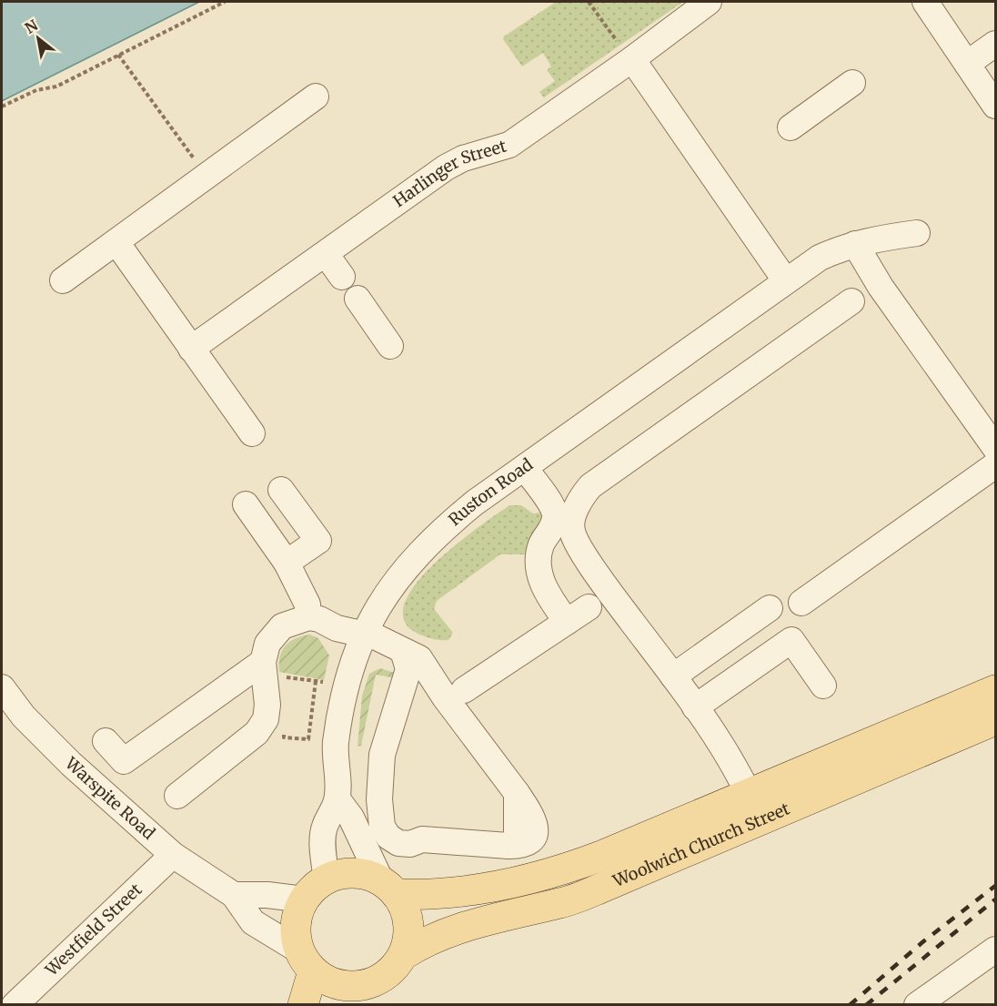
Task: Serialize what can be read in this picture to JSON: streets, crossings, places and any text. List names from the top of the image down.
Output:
{
  "streets": {
    "main road": ["Woolwich Church Street"],
    "street": [
      "Harlinger Street",
      "Ruston Road",
      "Warspite Road",
      "Westfield Street"
    ]
  },
  "crossings": [
    ["Ruston Road", "Warspite Road"],
    ["Ruston Road", "Woolwich Church Street"],
    ["Warspite Road", "Woolwich Church Street"],
    ["Warspite Road", "Westfield Street"]
  ],
  "north": "top left"
}
